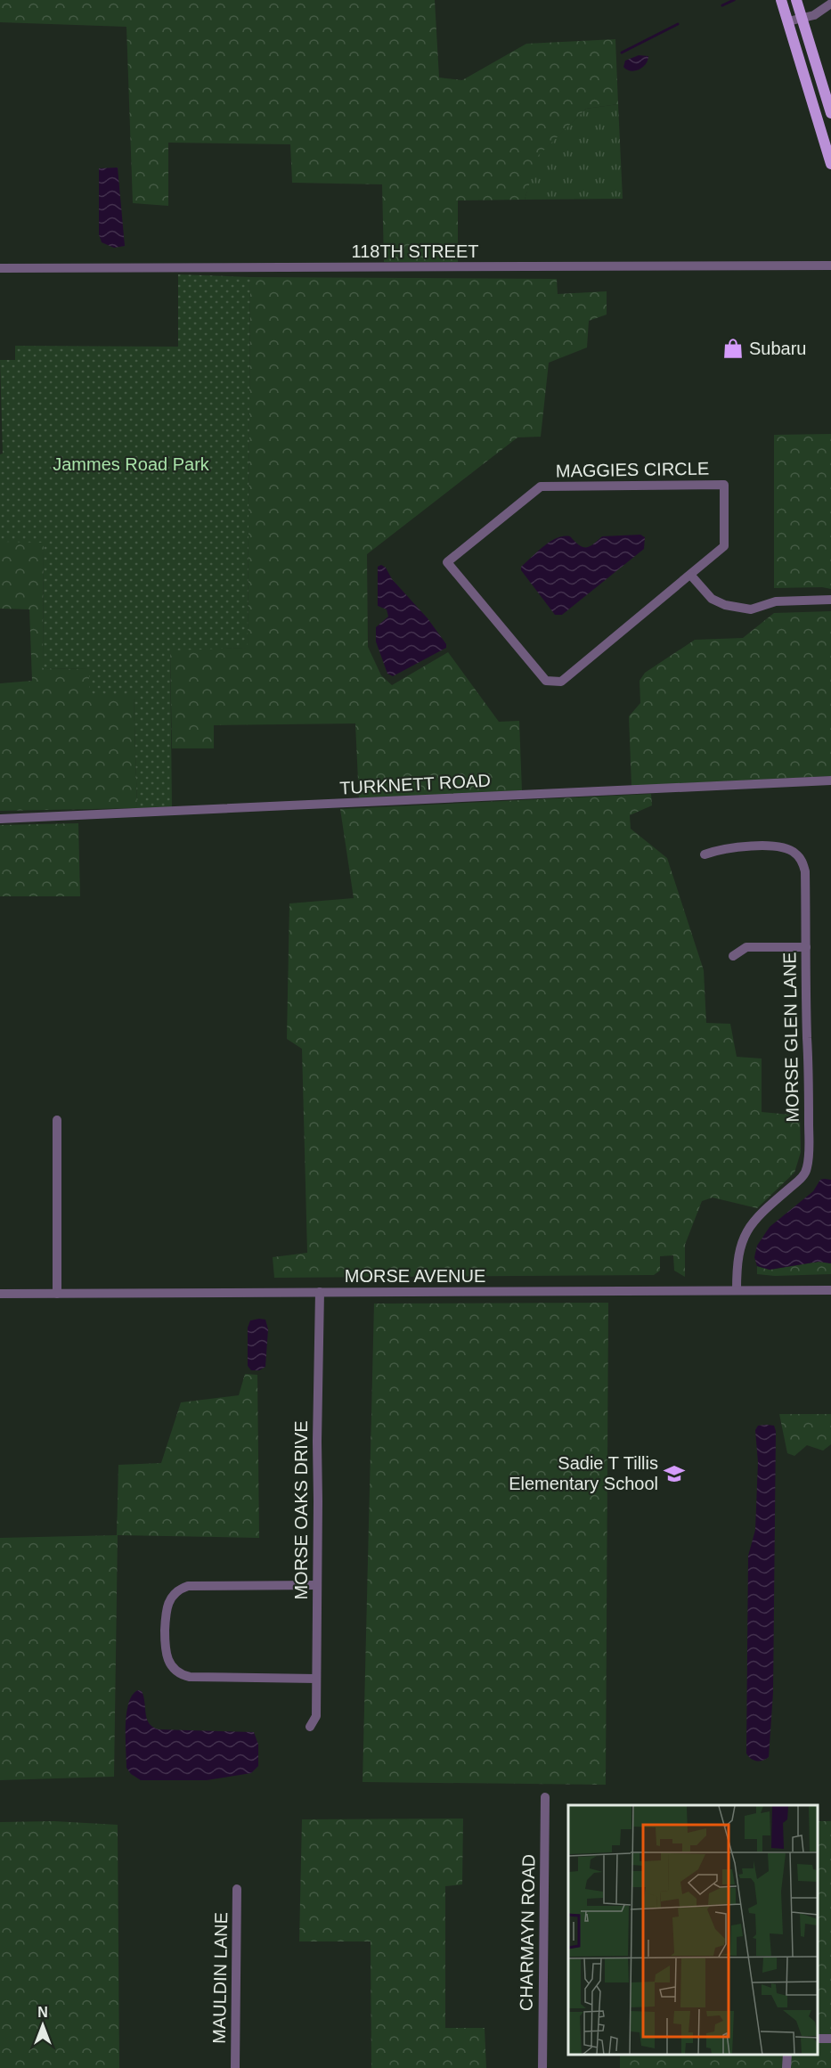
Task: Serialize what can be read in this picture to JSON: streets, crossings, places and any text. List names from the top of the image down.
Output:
{
  "streets": {
    "street": [
      "118TH STREET",
      "MAGGIES CIRCLE",
      "TURKNETT ROAD",
      "MORSE GLEN LANE",
      "MORSE AVENUE",
      "MORSE OAKS DRIVE",
      "CHARMAYN ROAD",
      "MAULDIN LANE"
    ]
  },
  "crossings": [
    ["MORSE GLEN LANE", "MORSE AVENUE"],
    ["MORSE AVENUE", "MORSE OAKS DRIVE"]
  ],
  "parks": ["Jammes Road Park"],
  "places": {
    "shop": ["Subaru"],
    "school or university": ["Sadie T Tillis Elementary School"]
  },
  "north": "top"
}
